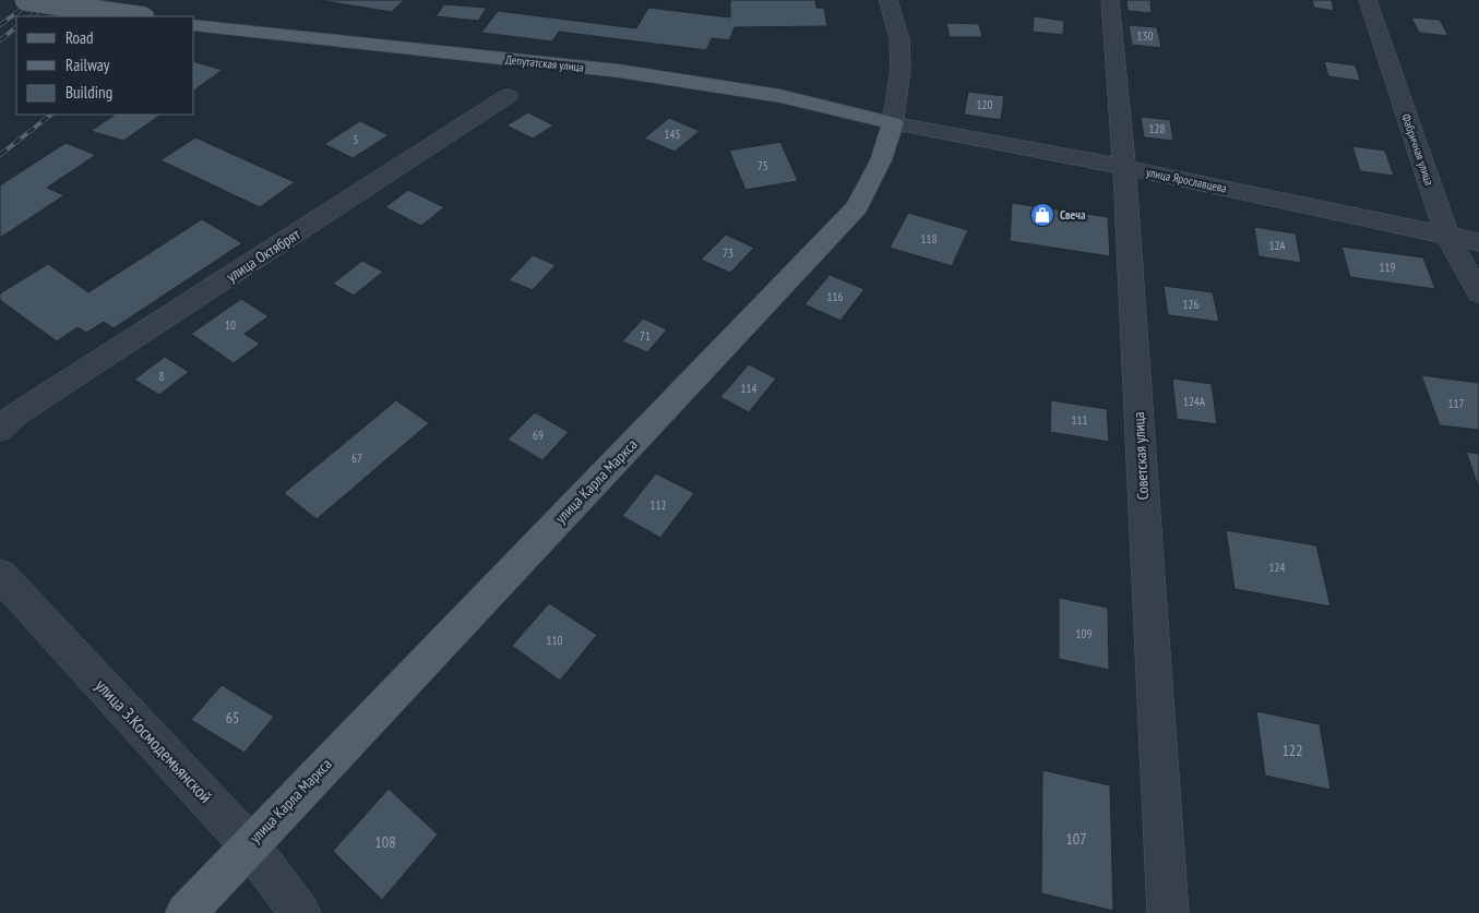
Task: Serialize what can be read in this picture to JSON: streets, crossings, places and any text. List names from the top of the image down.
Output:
{
  "streets": {
    "main road": ["Депутатская улица", "улица Карла Маркса"],
    "street": [
      "Фабричная улица",
      "улица Ярославцева",
      "улица Октябрят",
      "Советская улица",
      "улица З.Космодемьянской"
    ]
  },
  "crossings": [
    ["Депутатская улица", "улица Ярославцева"],
    ["Депутатская улица", "улица Карла Маркса"],
    ["Фабричная улица", "улица Ярославцева"],
    ["улица Ярославцева", "Советская улица"],
    ["улица Ярославцева", "улица Карла Маркса"],
    ["улица Карла Маркса", "улица З.Космодемьянской"]
  ],
  "places": {
    "shop": ["Свеча"]
  },
  "house_numbers": [
    "130",
    "120",
    "128",
    "145",
    "5",
    "75",
    "118",
    "12А",
    "73",
    "119",
    "116",
    "126",
    "10",
    "71",
    "8",
    "114",
    "124А",
    "117",
    "111",
    "69",
    "67",
    "112",
    "124",
    "109",
    "110",
    "65",
    "122",
    "107",
    "108"
  ],
  "legend": ["Road", "Railway", "Building"]
}
